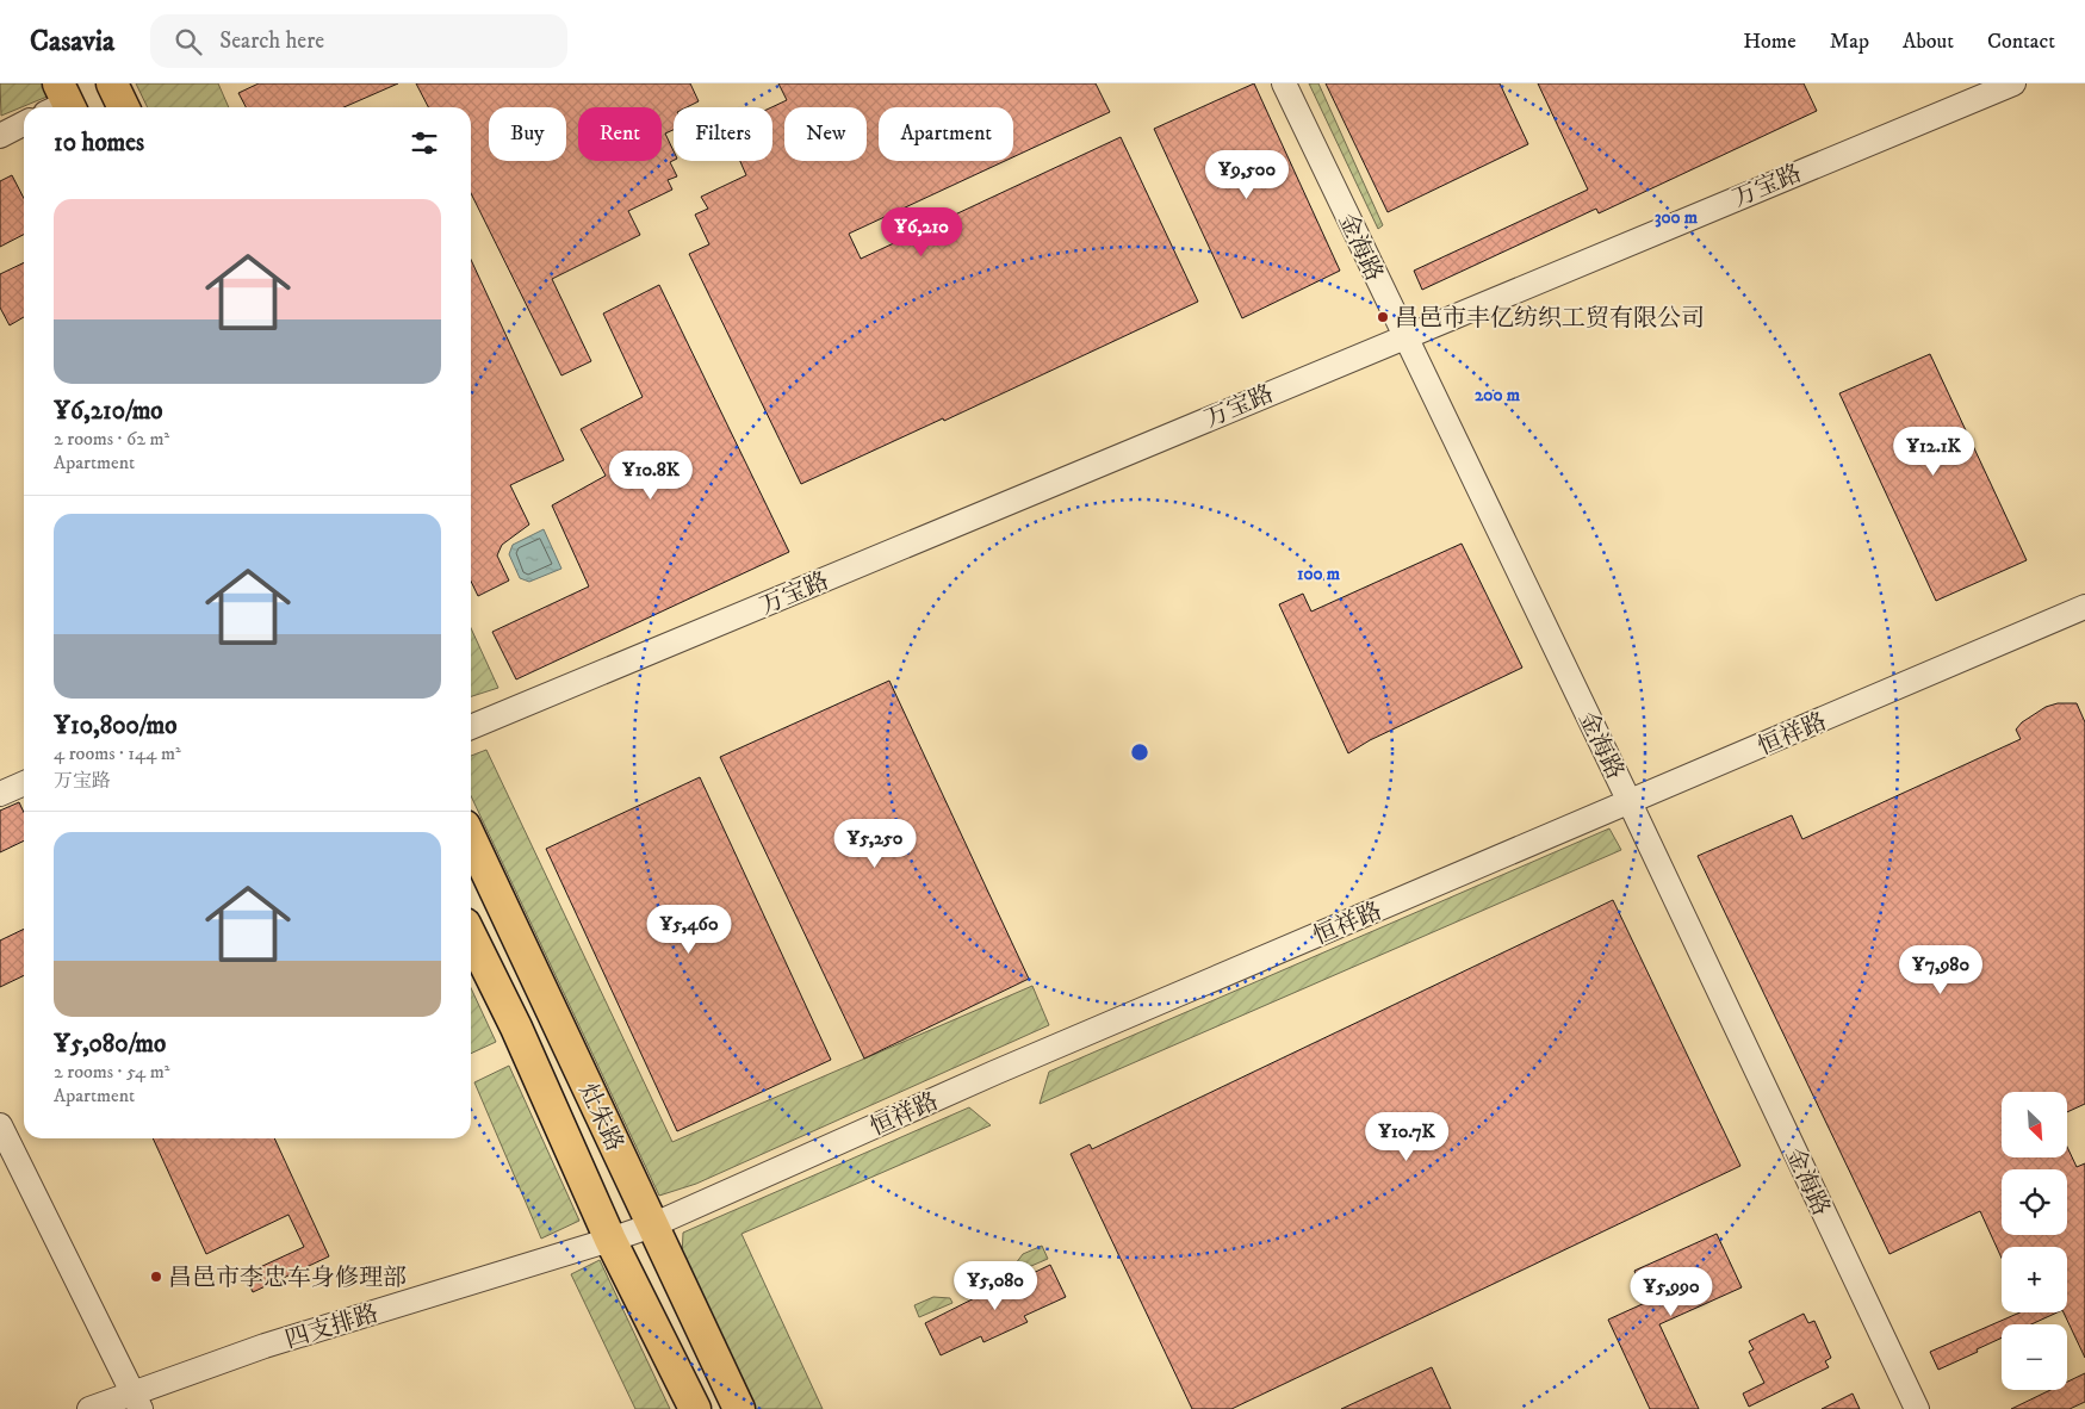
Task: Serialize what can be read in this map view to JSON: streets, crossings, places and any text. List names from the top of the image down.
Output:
{
  "streets": {
    "main road": ["灶朱路"],
    "street": [
      "万宝路",
      "金海路",
      "恒祥路",
      "四支排路"
    ]
  },
  "crossings": [
    ["万宝路", "金海路"],
    ["金海路", "恒祥路"],
    ["恒祥路", "灶朱路"],
    ["恒祥路", "四支排路"],
    ["灶朱路", "四支排路"]
  ],
  "places": ["昌邑市丰亿纺织工贸有限公司", "昌邑市李忠车身修理部"],
  "north": "bottom right",
  "page": {
    "header": "Casavia",
    "search": "Search here",
    "nav": [
      "Home",
      "Map",
      "About",
      "Contact"
    ],
    "chip": [
      "Buy",
      "Rent",
      "Filters",
      "New",
      "Apartment"
    ],
    "heading": "10 homes",
    "price": [
      "¥9,500",
      "¥6,210",
      "¥12.1K",
      "¥10.8K",
      "¥5,250",
      "¥5,460",
      "¥7,980",
      "¥10.7K",
      "¥5,080",
      "¥5,990"
    ],
    "list": [
      {
        "name": "¥6,210/mo",
        "note": "2 rooms · 62 m² · Apartment"
      },
      {
        "name": "¥10,800/mo",
        "note": "4 rooms · 144 m² · 万宝路"
      },
      {
        "name": "¥5,080/mo",
        "note": "2 rooms · 54 m² · Apartment"
      }
    ],
    "map_buttons": ["+", "−"]
  },
  "rings": ["300 m", "200 m", "100 m"]
}
